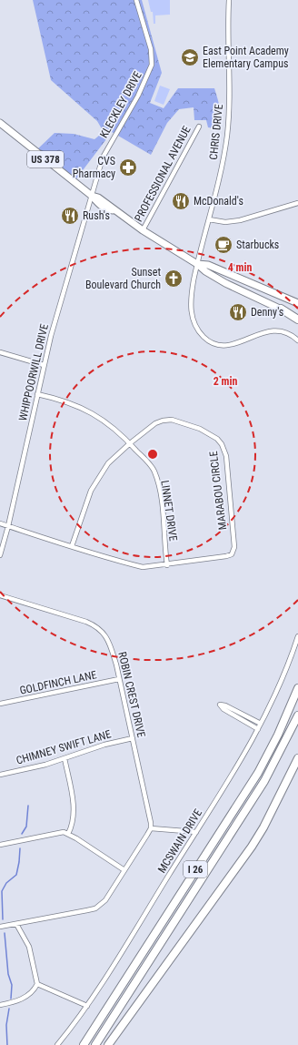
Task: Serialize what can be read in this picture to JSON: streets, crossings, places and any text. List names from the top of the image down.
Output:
{
  "streets": {
    "highway": ["I 26"],
    "main road": ["US 378"],
    "street": [
      "KLECKLEY DRIVE",
      "CHRIS DRIVE",
      "PROFESSIONAL AVENUE",
      "WHIPPOORWILL DRIVE",
      "MARABOU CIRCLE",
      "LINNET DRIVE",
      "GOLDFINCH LANE",
      "ROBIN CREST DRIVE",
      "CHIMNEY SWIFT LANE",
      "MCSWAIN DRIVE"
    ]
  },
  "crossings": [
    ["KLECKLEY DRIVE", "US 378"],
    ["KLECKLEY DRIVE", "WHIPPOORWILL DRIVE"],
    ["CHRIS DRIVE", "US 378"],
    ["US 378", "PROFESSIONAL AVENUE"],
    ["US 378", "WHIPPOORWILL DRIVE"],
    ["WHIPPOORWILL DRIVE", "MARABOU CIRCLE"],
    ["WHIPPOORWILL DRIVE", "LINNET DRIVE"],
    ["MARABOU CIRCLE", "LINNET DRIVE"],
    ["GOLDFINCH LANE", "ROBIN CREST DRIVE"],
    ["ROBIN CREST DRIVE", "CHIMNEY SWIFT LANE"]
  ],
  "places": {
    "school or university": ["East Point Academy Elementary Campus"],
    "pharmacy": ["CVS Pharmacy"],
    "restaurant": ["McDonald's", "Rush's", "Denny's"],
    "cafe": ["Starbucks"],
    "church": ["Sunset Boulevard Church"]
  },
  "rings": ["4 min", "2 min"]
}
